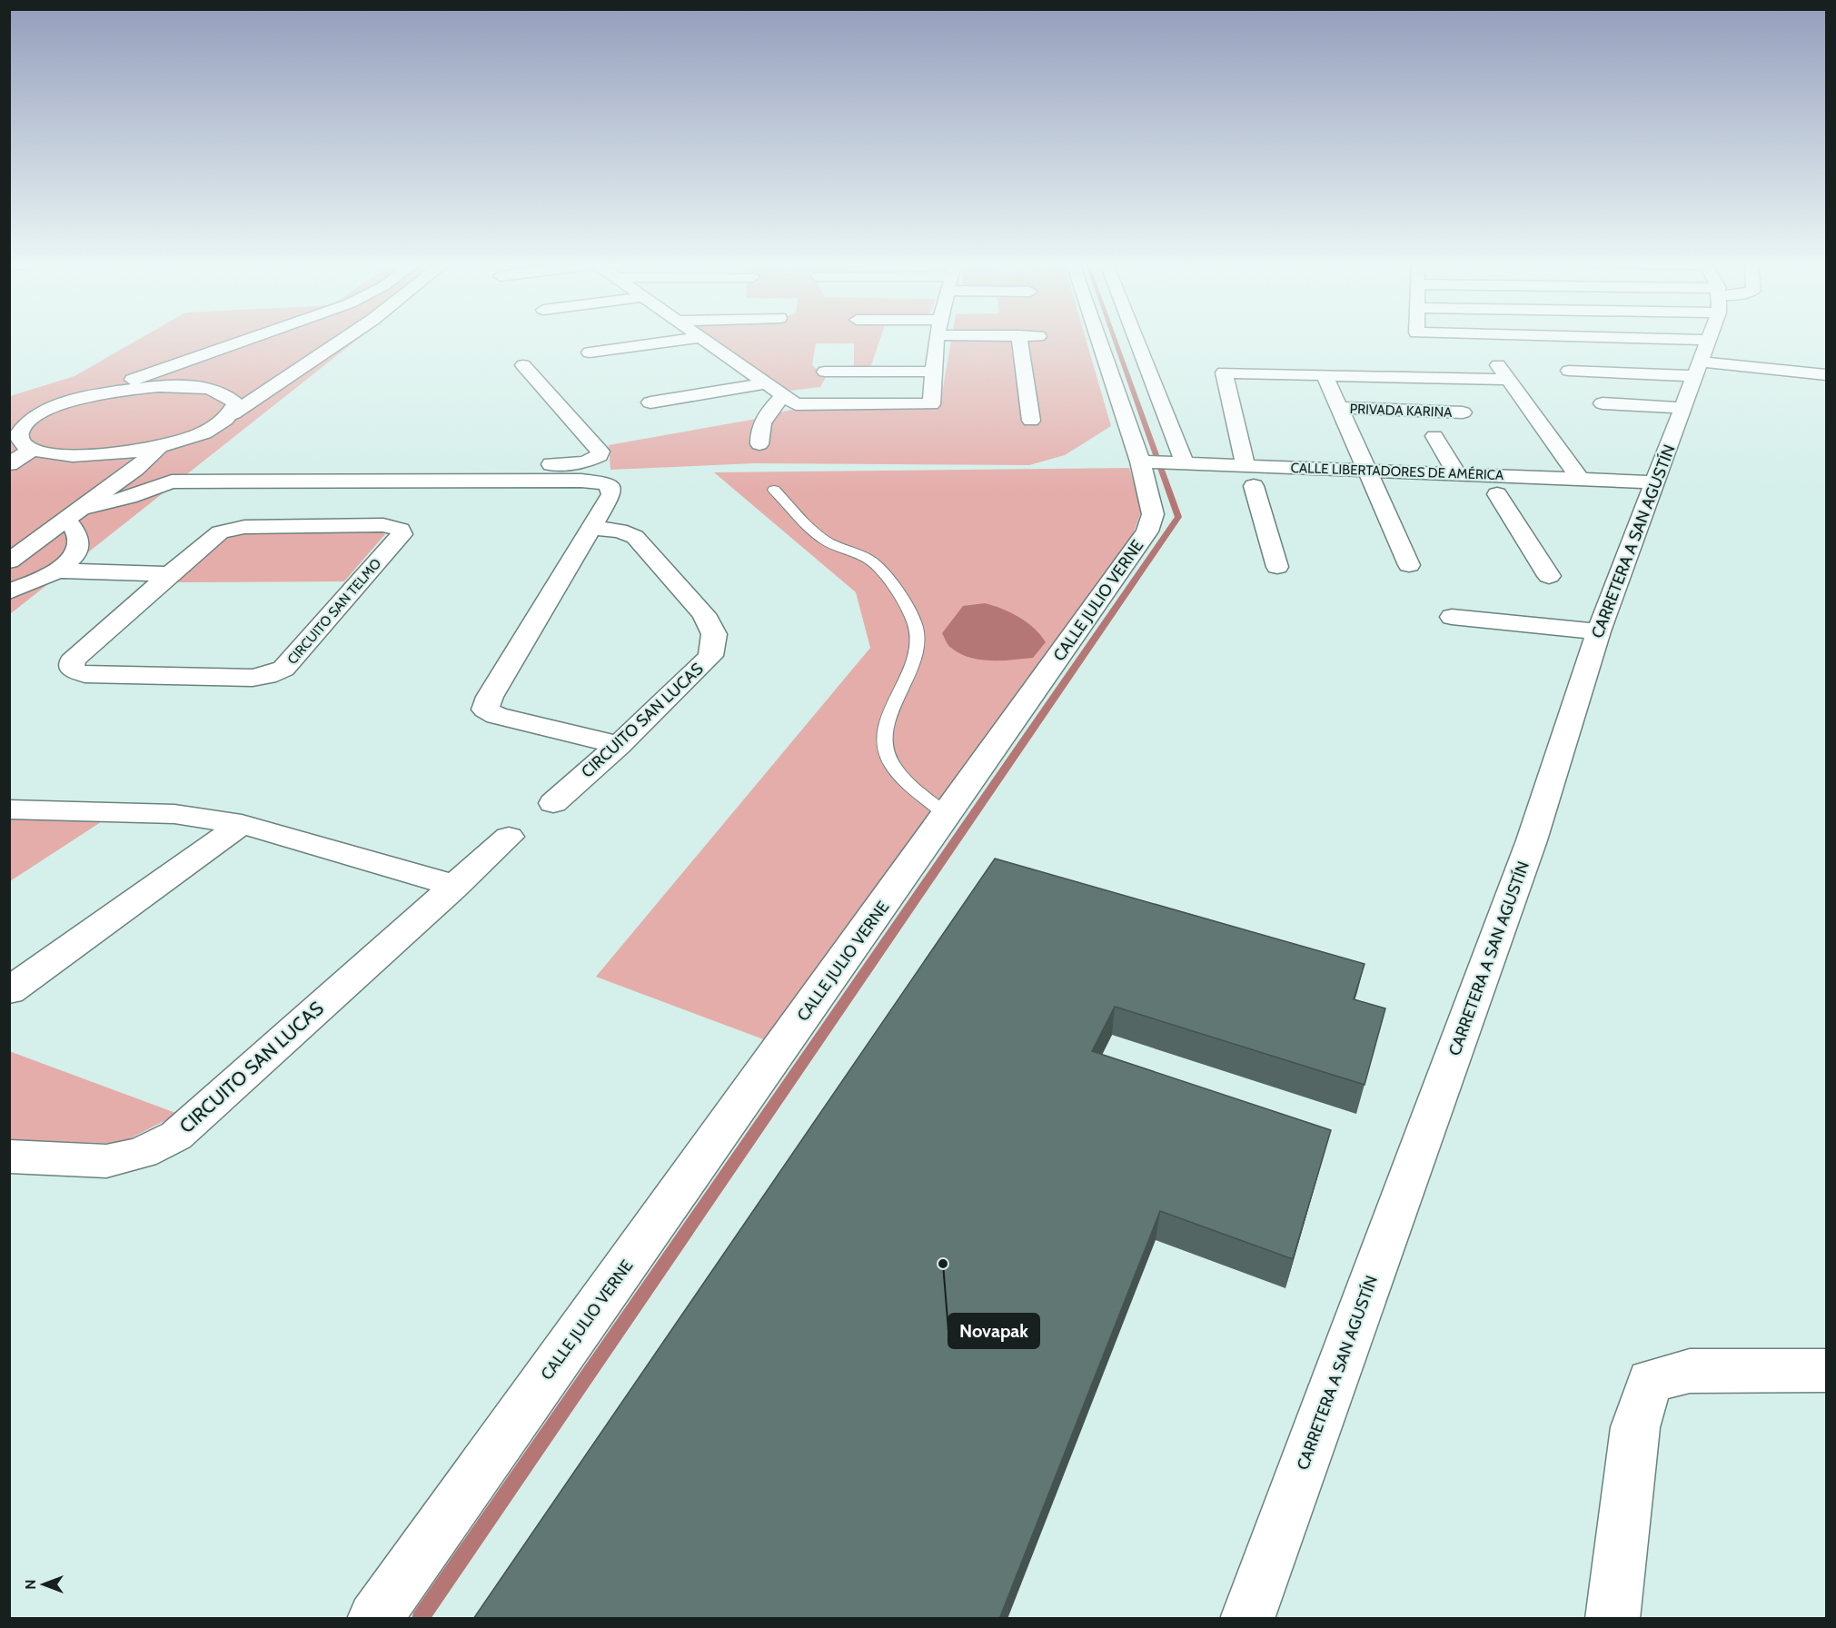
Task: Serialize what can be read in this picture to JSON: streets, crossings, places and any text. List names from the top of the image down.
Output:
{
  "streets": {
    "street": [
      "PRIVADA KARINA",
      "CALLE LIBERTADORES DE AMÉRICA",
      "CARRETERA A SAN AGUSTÍN",
      "CALLE JULIO VERNE",
      "CIRCUITO SAN TELMO",
      "CIRCUITO SAN LUCAS"
    ]
  },
  "crossings": [
    ["CALLE LIBERTADORES DE AMÉRICA", "CARRETERA A SAN AGUSTÍN"],
    ["CALLE LIBERTADORES DE AMÉRICA", "CALLE JULIO VERNE"]
  ],
  "places": ["Novapak"],
  "north": "left"
}
